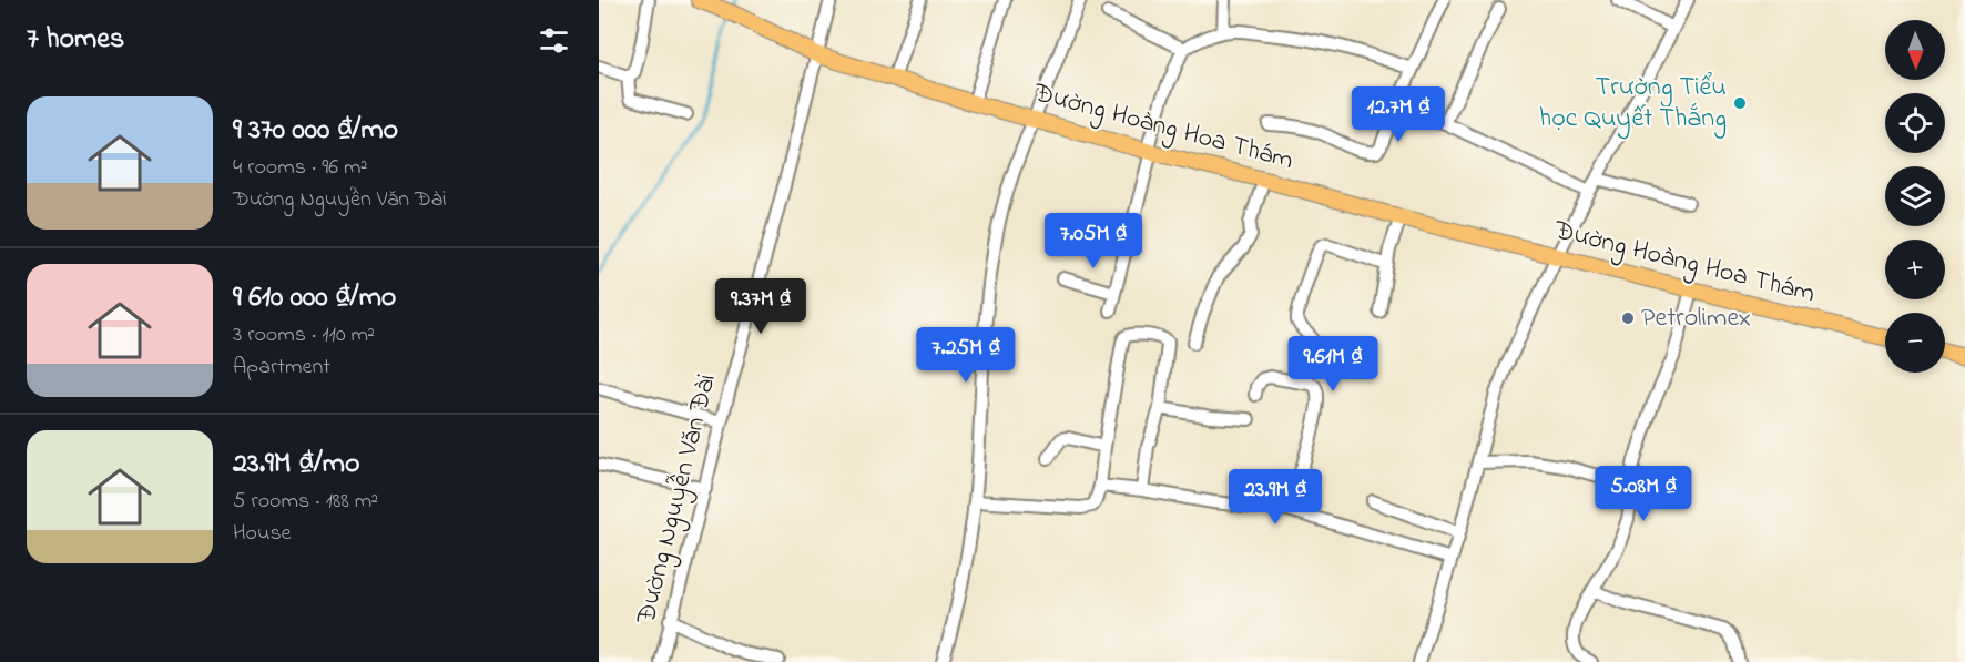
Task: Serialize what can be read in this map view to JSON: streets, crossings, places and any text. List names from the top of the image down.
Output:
{
  "streets": {
    "main road": ["Đường Hoàng Hoa Thám"],
    "street": ["Đường Nguyễn Văn Đài"]
  },
  "crossings": [
    ["Đường Hoàng Hoa Thám", "Đường Nguyễn Văn Đài"]
  ],
  "places": ["Trường Tiểu học Quyết Thắng", "Petrolimex"],
  "north": "bottom",
  "page": {
    "heading": "7 homes",
    "map_buttons": ["+", "−"],
    "list": [
      {
        "name": "9 370 000 ₫/mo",
        "note": "4 rooms · 96 m² · Đường Nguyễn Văn Đài"
      },
      {
        "name": "9 610 000 ₫/mo",
        "note": "3 rooms · 110 m² · Apartment"
      },
      {
        "name": "23.9M ₫/mo",
        "note": "5 rooms · 188 m² · House"
      }
    ],
    "price": [
      "12.7M ₫",
      "7.05M ₫",
      "9.37M ₫",
      "7.25M ₫",
      "9.61M ₫",
      "5.08M ₫",
      "23.9M ₫"
    ]
  }
}
